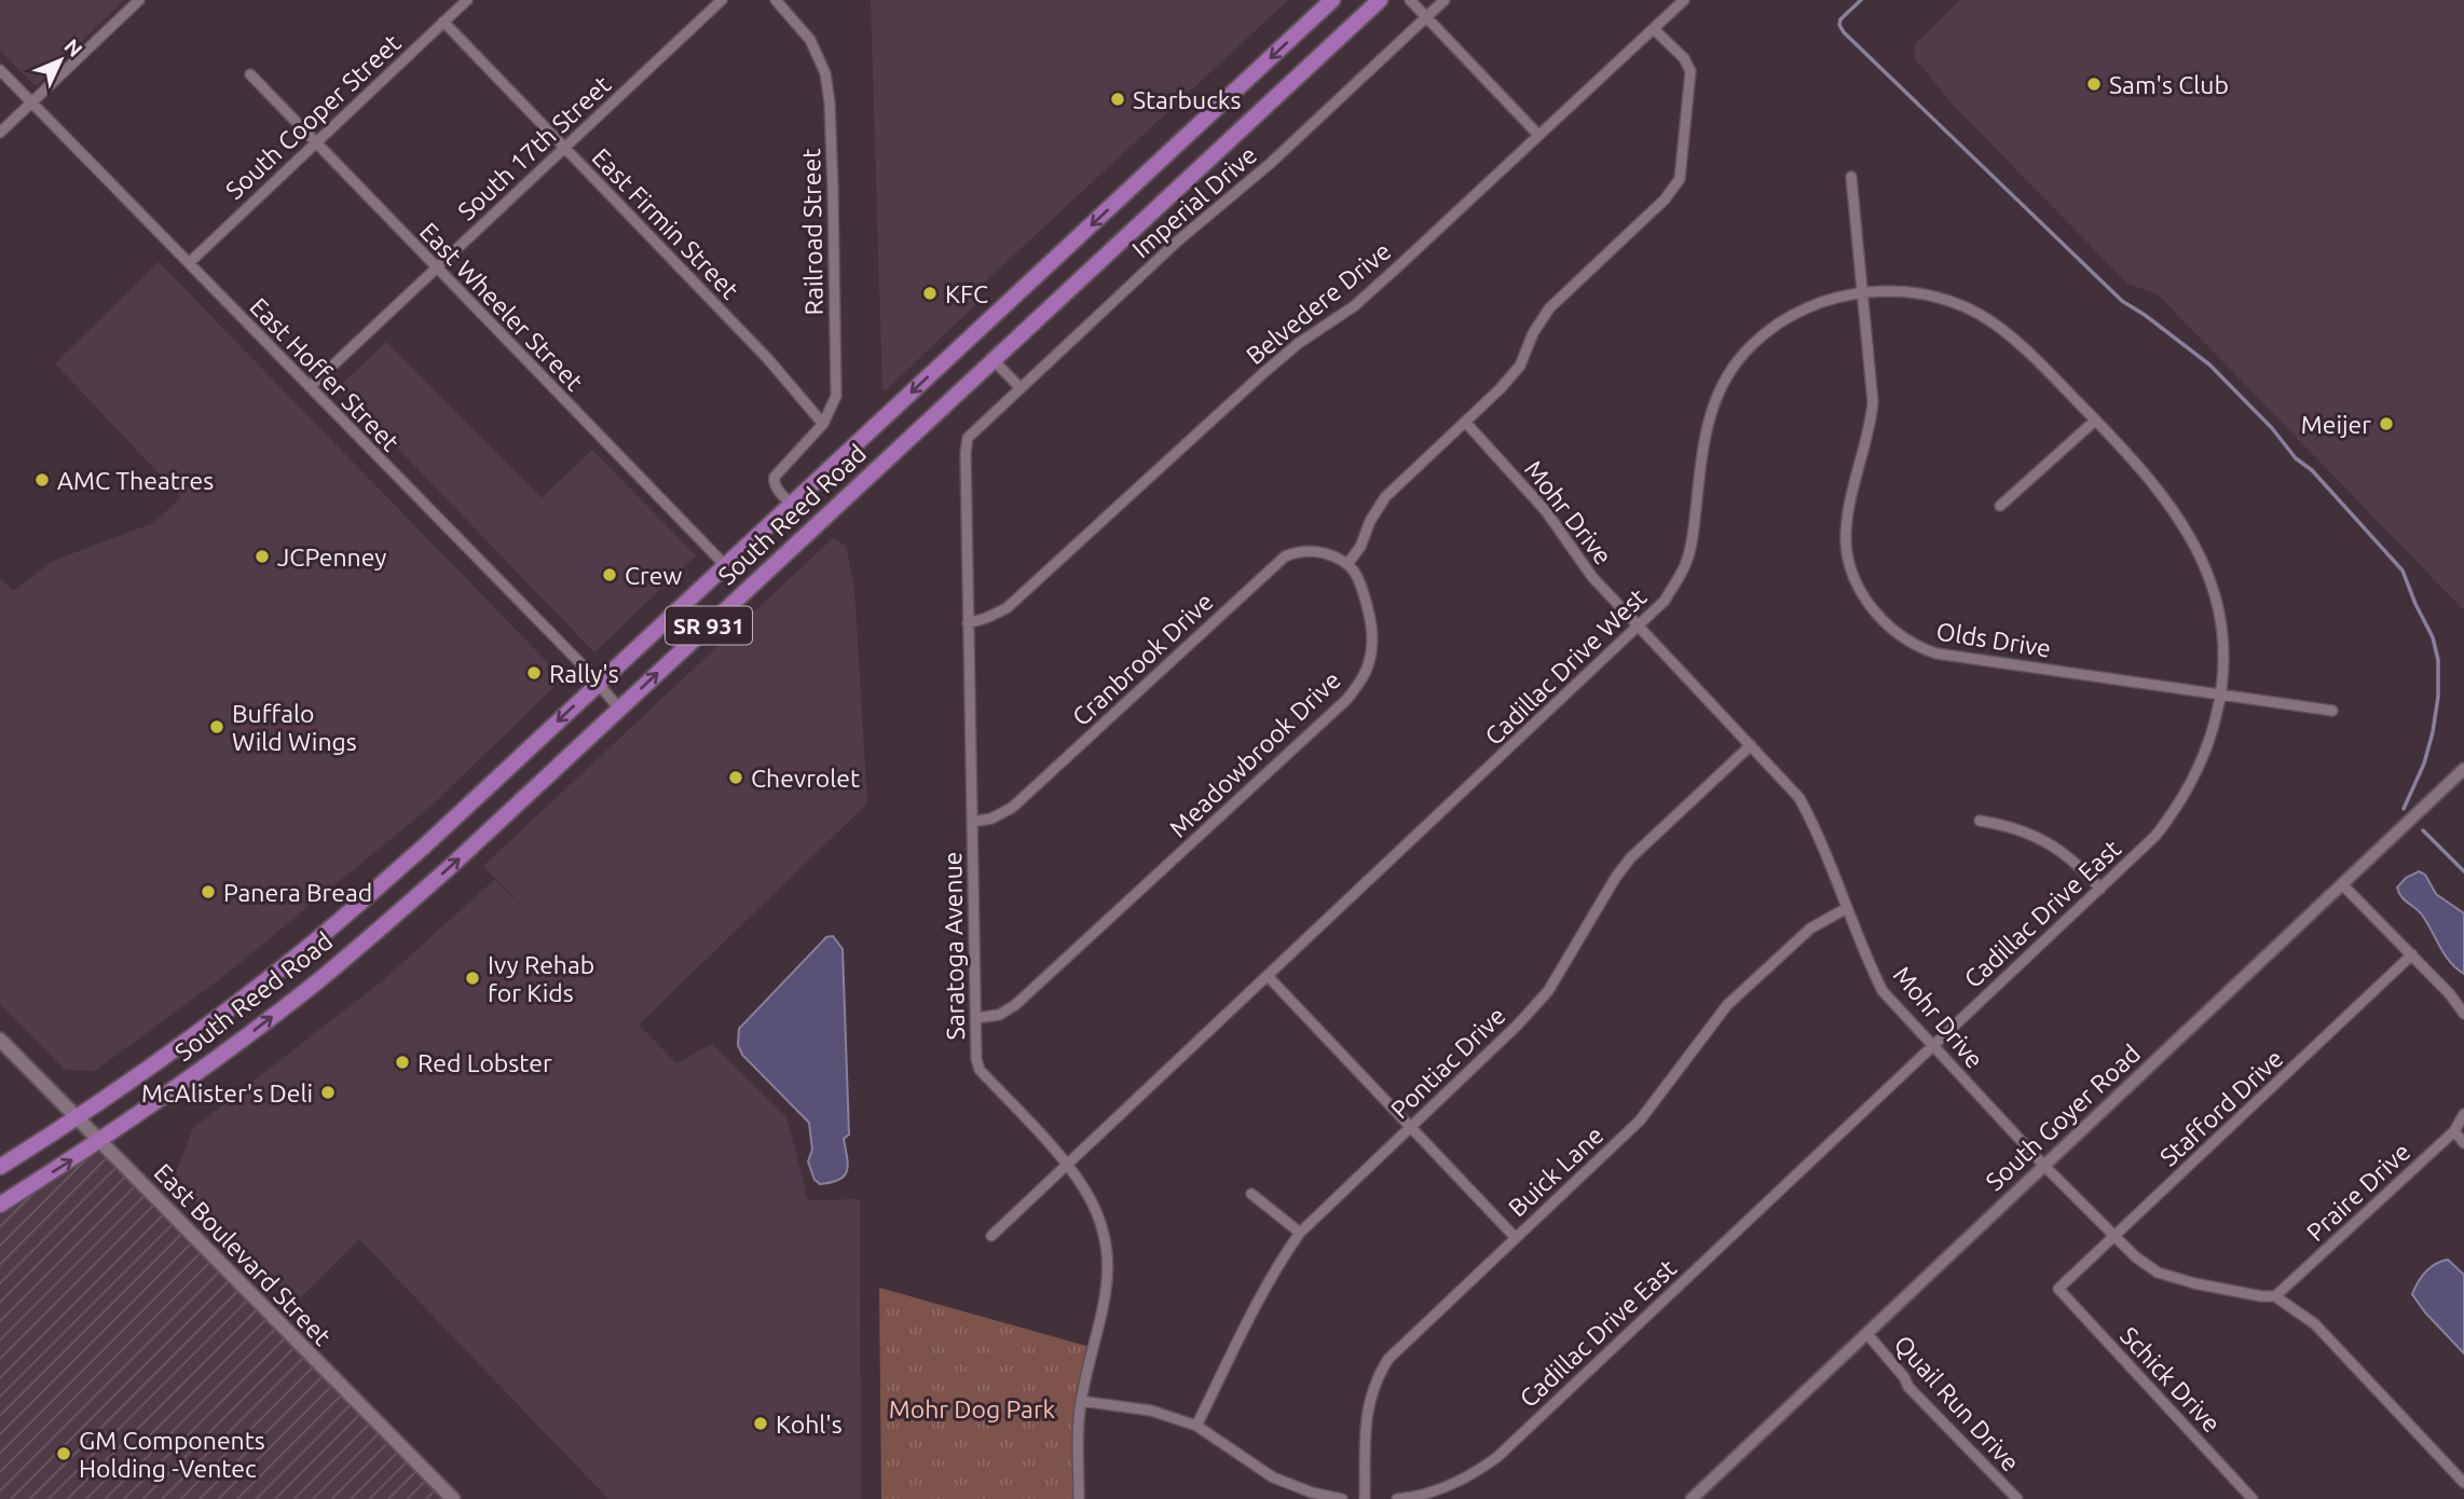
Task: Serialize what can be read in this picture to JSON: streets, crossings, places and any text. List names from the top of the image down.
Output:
{
  "streets": {
    "main road": ["South Reed Road", "SR 931", "East Boulevard Street"],
    "street": [
      "South Cooper Street",
      "South 17th Street",
      "Imperial Drive",
      "East Firmin Street",
      "Railroad Street",
      "Belvedere Drive",
      "East Wheeler Street",
      "East Hoffer Street",
      "Mohr Drive",
      "Olds Drive",
      "Cranbrook Drive",
      "Cadillac Drive West",
      "Meadowbrook Drive",
      "Cadillac Drive East",
      "Saratoga Avenue",
      "Pontiac Drive",
      "Stafford Drive",
      "South Goyer Road",
      "Buick Lane",
      "Praire Drive",
      "Schick Drive",
      "Quail Run Drive"
    ]
  },
  "crossings": [
    ["South Cooper Street", "East Firmin Street"],
    ["South Cooper Street", "East Wheeler Street"],
    ["South Cooper Street", "East Hoffer Street"],
    ["South 17th Street", "East Firmin Street"],
    ["South 17th Street", "East Wheeler Street"],
    ["South 17th Street", "East Hoffer Street"],
    ["Imperial Drive", "Saratoga Avenue"],
    ["East Firmin Street", "Railroad Street"],
    ["Belvedere Drive", "Saratoga Avenue"],
    ["East Wheeler Street", "South Reed Road"],
    ["East Hoffer Street", "South Reed Road"],
    ["Mohr Drive", "Cadillac Drive West"],
    ["Mohr Drive", "Cadillac Drive East"],
    ["Mohr Drive", "Pontiac Drive"],
    ["Mohr Drive", "Stafford Drive"],
    ["Mohr Drive", "South Goyer Road"],
    ["Mohr Drive", "Buick Lane"],
    ["Mohr Drive", "Praire Drive"],
    ["South Reed Road", "East Boulevard Street"],
    ["Olds Drive", "Cadillac Drive West"],
    ["Olds Drive", "Cadillac Drive East"],
    ["Cranbrook Drive", "Meadowbrook Drive"],
    ["Cranbrook Drive", "Saratoga Avenue"],
    ["Cadillac Drive West", "Cadillac Drive East"],
    ["Cadillac Drive West", "Saratoga Avenue"],
    ["Meadowbrook Drive", "Saratoga Avenue"],
    ["Stafford Drive", "Schick Drive"],
    ["South Goyer Road", "Quail Run Drive"]
  ],
  "parks": ["Mohr Dog Park"],
  "places": [
    "Sam's Club",
    "Starbucks",
    "KFC",
    "Meijer",
    "AMC Theatres",
    "JCPenney",
    "Crew",
    "Rally's",
    "Buffalo Wild Wings",
    "Chevrolet",
    "Panera Bread",
    "Ivy Rehab for Kids",
    "Red Lobster",
    "McAlister's Deli",
    "Kohl's",
    "GM Components Holding -Ventec"
  ],
  "north": "top right"
}
